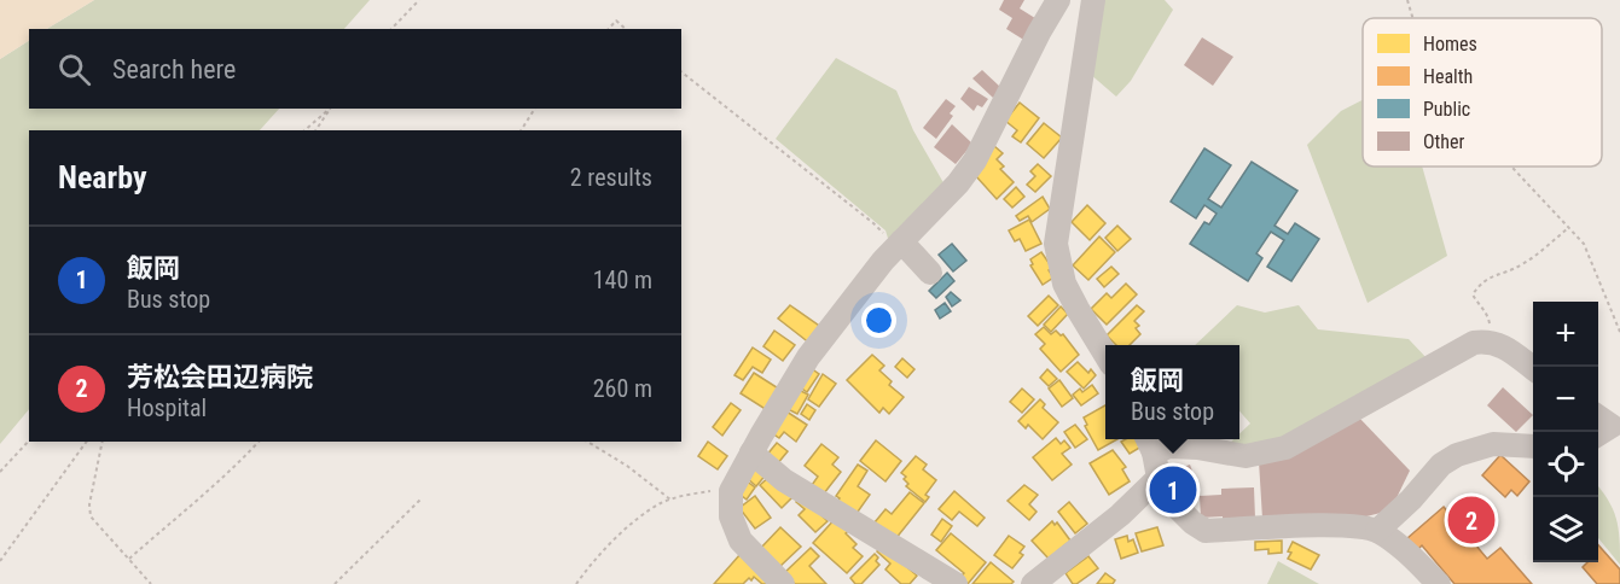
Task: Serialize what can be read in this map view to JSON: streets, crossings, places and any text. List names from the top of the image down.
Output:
{
  "legend": [
    "Homes",
    "Health",
    "Public",
    "Other"
  ],
  "page": {
    "search": "Search here",
    "heading": ["Nearby", "2 results"],
    "list": [
      {
        "mark": "1",
        "name": "飯岡",
        "note": "Bus stop",
        "value": "140 m"
      },
      {
        "mark": "2",
        "name": "芳松会田辺病院",
        "note": "Hospital",
        "value": "260 m"
      }
    ],
    "map_buttons": ["+", "−"],
    "popup": ["飯岡", "Bus stop"],
    "pins": ["1", "2"]
  }
}
